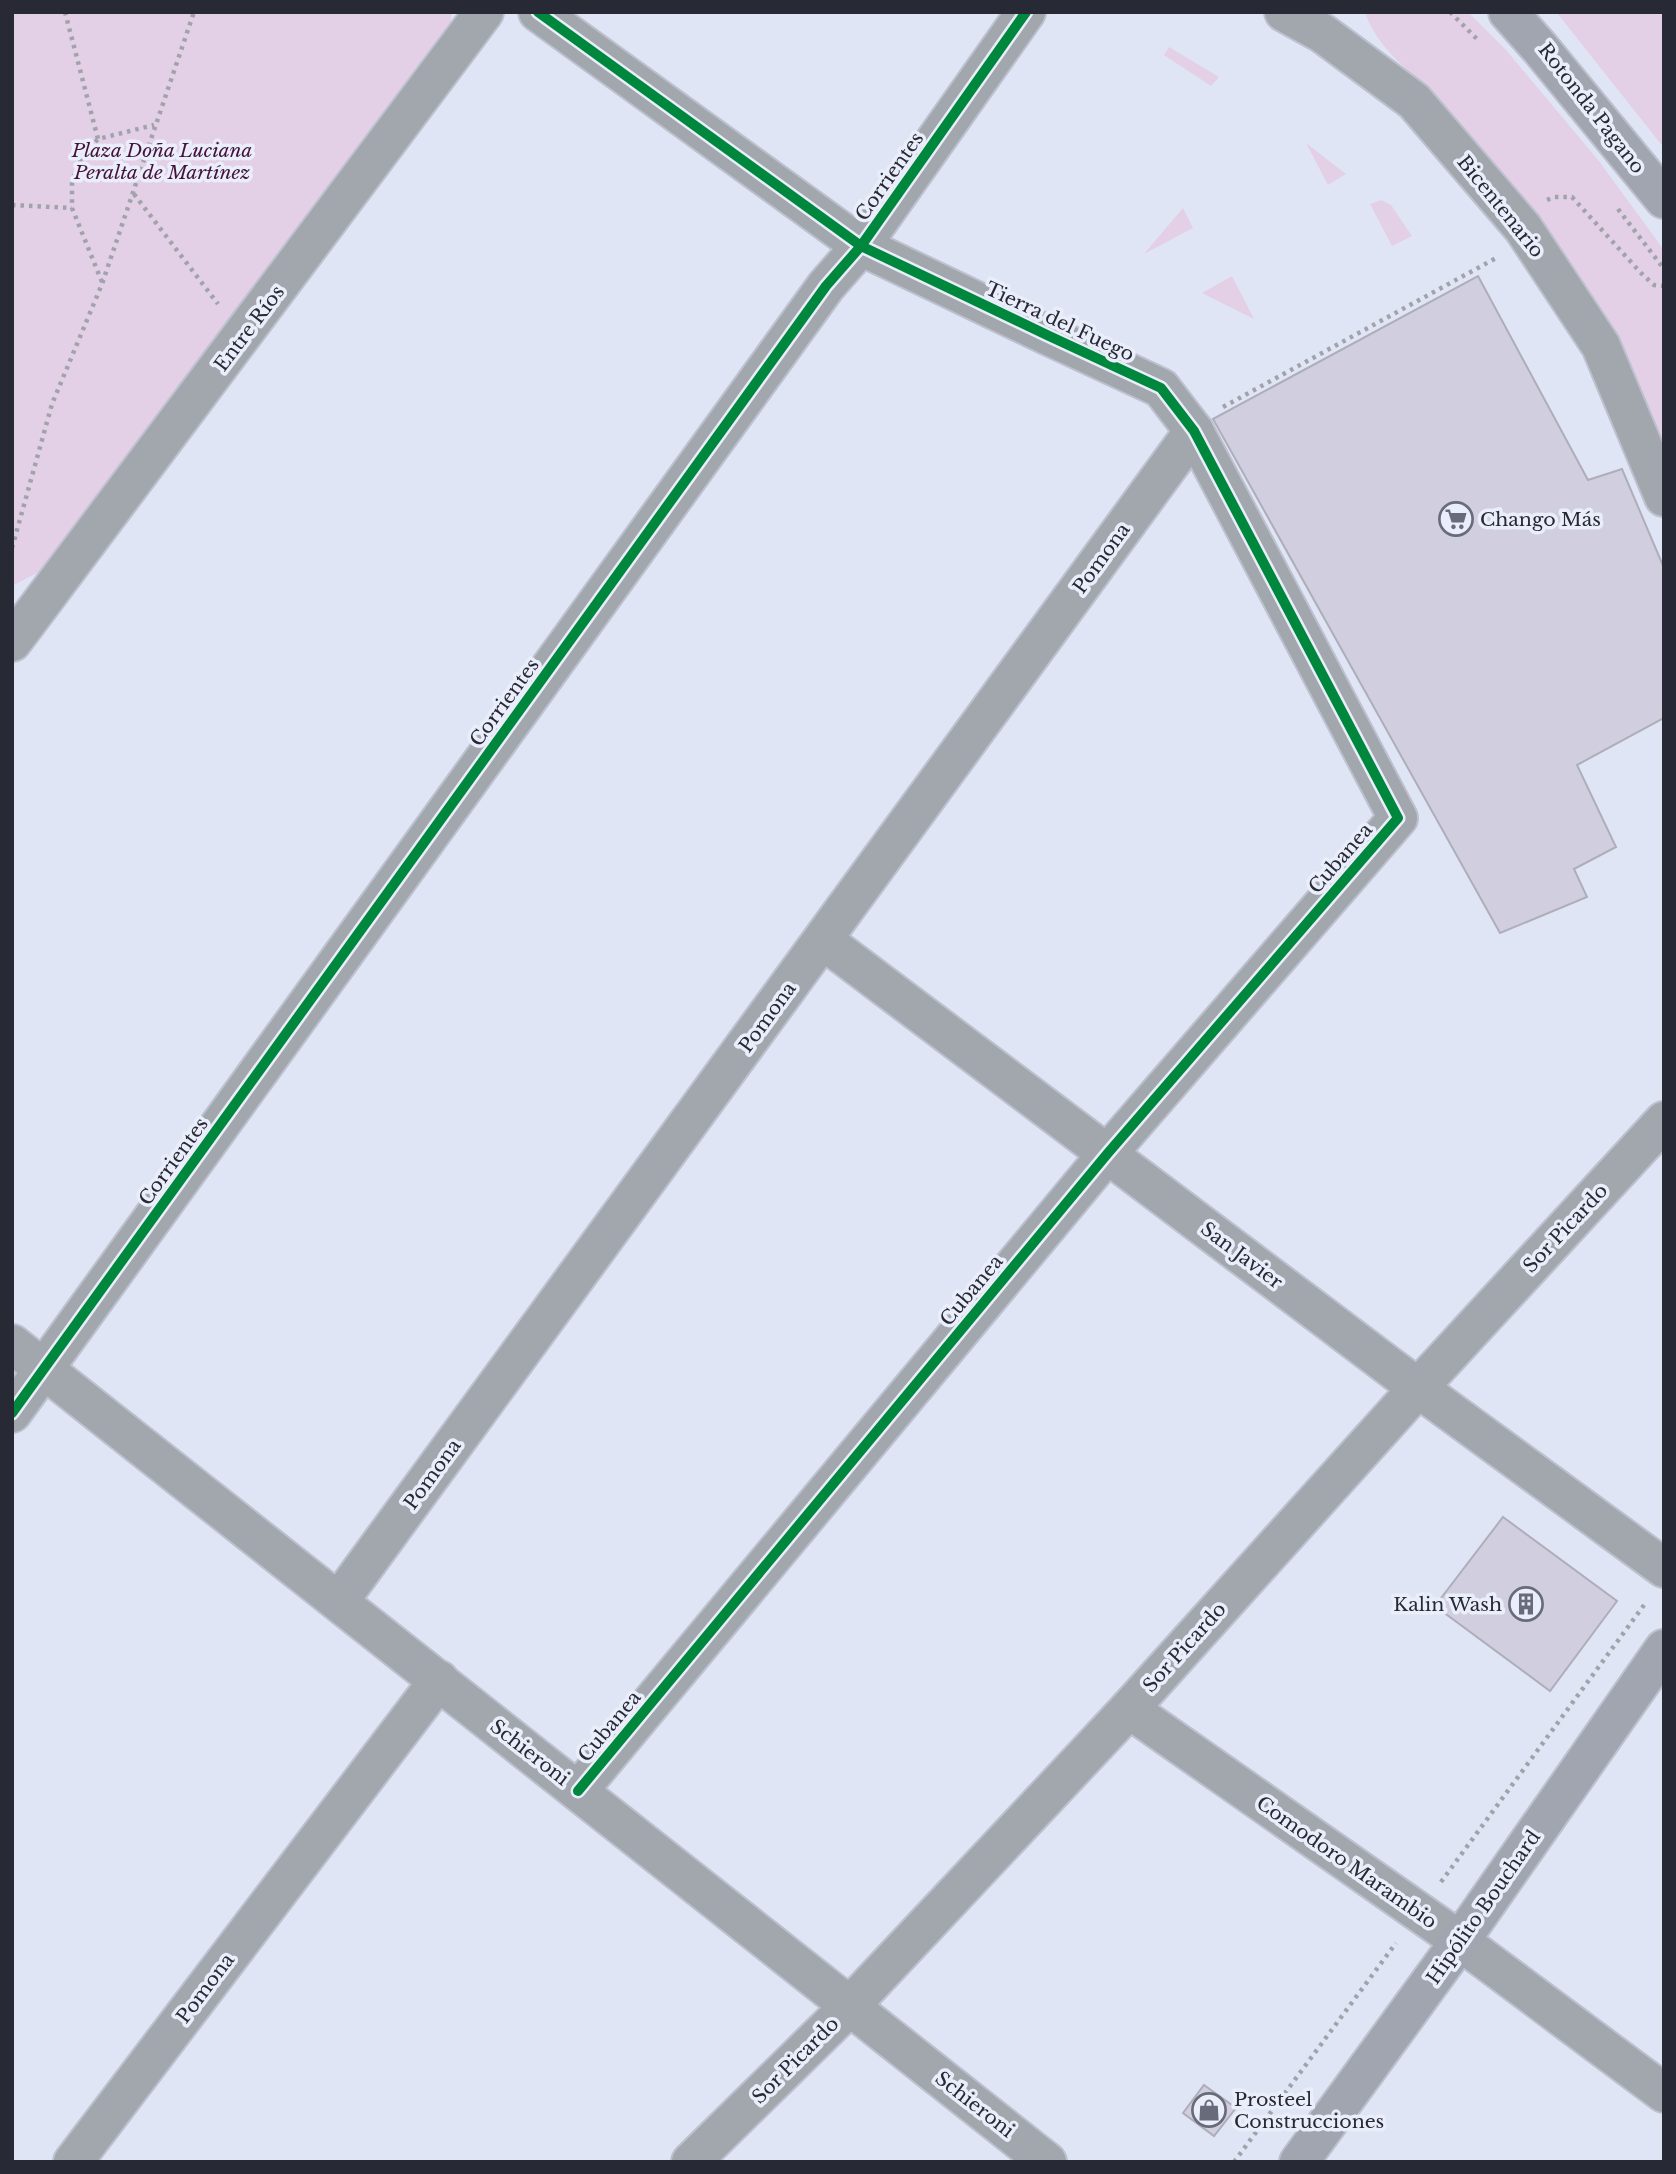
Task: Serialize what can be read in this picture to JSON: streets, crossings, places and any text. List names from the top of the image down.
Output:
{
  "streets": {
    "main road": ["Rotonda Pagano", "Hipólito Bouchard"],
    "street": [
      "Corrientes",
      "Bicentenario",
      "Tierra del Fuego",
      "Entre Ríos",
      "Pomona",
      "Cubanea",
      "Sor Picardo",
      "San Javier",
      "Schieroni",
      "Comodoro Marambio"
    ]
  },
  "crossings": [
    ["Corrientes", "Tierra del Fuego"],
    ["Corrientes", "Schieroni"],
    ["Tierra del Fuego", "Pomona"],
    ["Tierra del Fuego", "Cubanea"],
    ["Pomona", "San Javier"],
    ["Pomona", "Schieroni"],
    ["Cubanea", "San Javier"],
    ["Cubanea", "Schieroni"],
    ["Sor Picardo", "San Javier"],
    ["Sor Picardo", "Schieroni"],
    ["Sor Picardo", "Comodoro Marambio"],
    ["Comodoro Marambio", "Hipólito Bouchard"]
  ],
  "parks": ["Plaza Doña Luciana Peralta de Martínez"],
  "places": {
    "supermarket": ["Chango Más"],
    "building": ["Kalin Wash"],
    "shop": ["Prosteel Construcciones"]
  }
}
